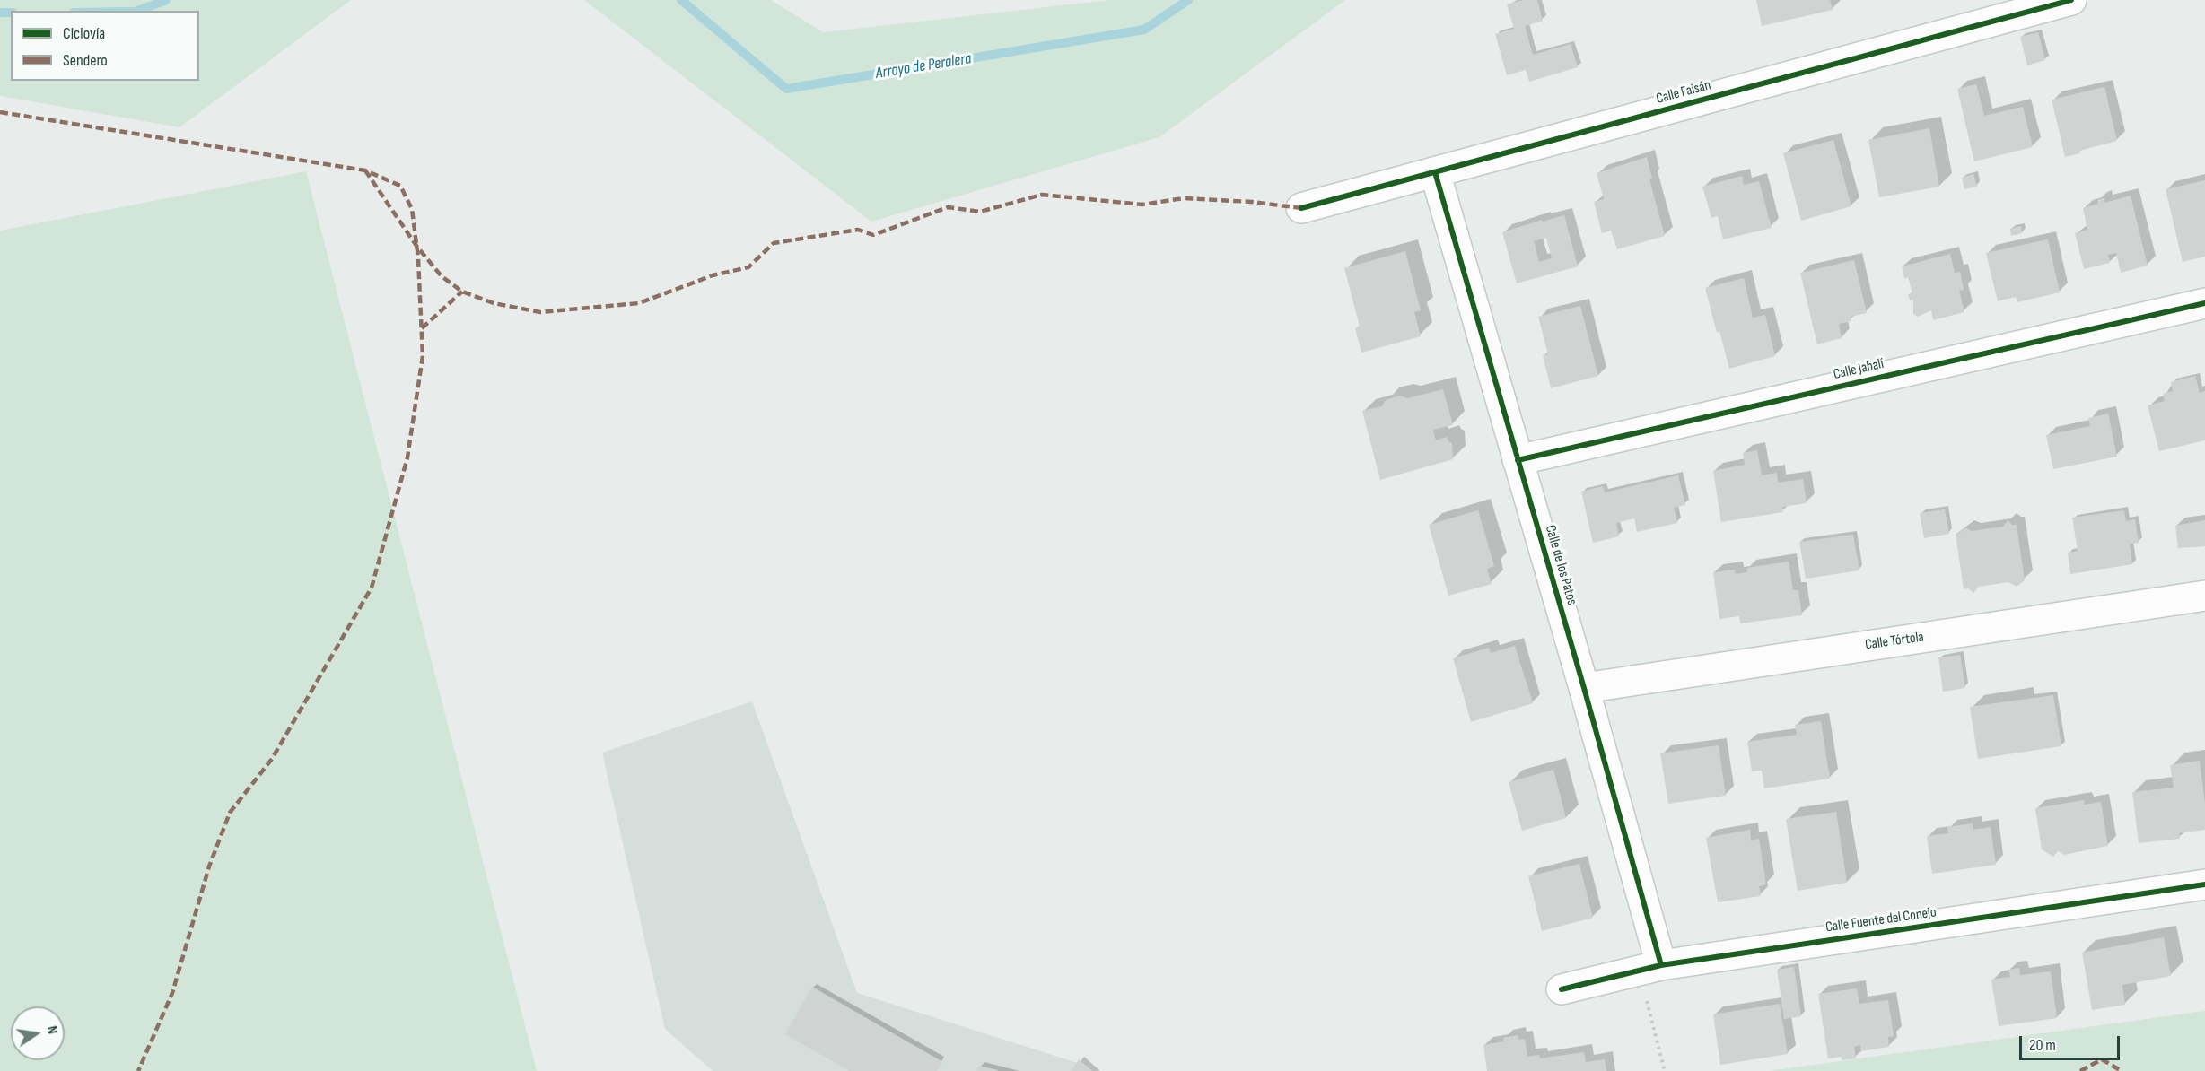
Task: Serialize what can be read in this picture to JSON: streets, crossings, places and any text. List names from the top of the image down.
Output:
{
  "streets": {
    "street": [
      "Calle Faisán",
      "Calle Jabalí",
      "Calle de los Patos",
      "Calle Tórtola",
      "Calle Fuente del Conejo"
    ]
  },
  "crossings": [
    ["Calle Faisán", "Calle de los Patos"],
    ["Calle Jabalí", "Calle de los Patos"],
    ["Calle de los Patos", "Calle Tórtola"],
    ["Calle de los Patos", "Calle Fuente del Conejo"]
  ],
  "water": ["Arroyo de Peralera"],
  "legend": ["Ciclovía", "Sendero"],
  "scale_bar": "20 m",
  "north": "right"
}
